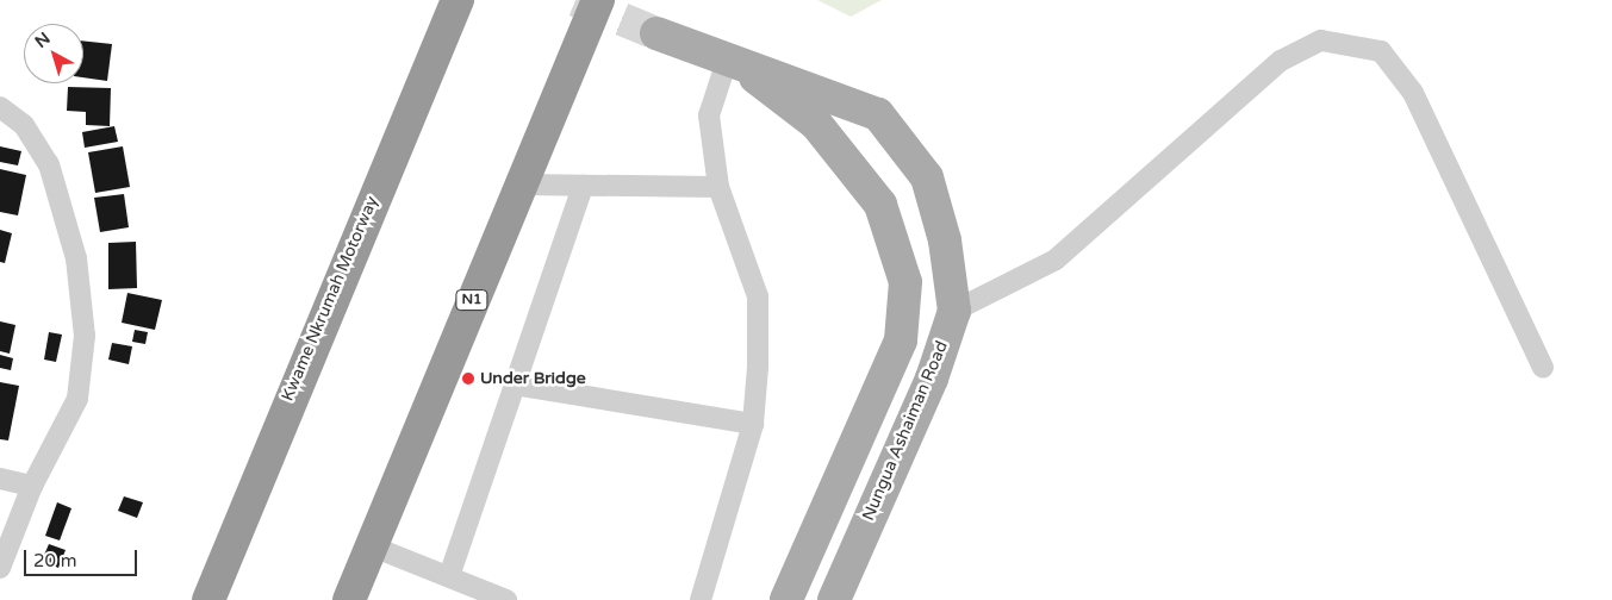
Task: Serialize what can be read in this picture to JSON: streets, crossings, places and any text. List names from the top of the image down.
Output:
{
  "streets": {
    "highway": ["Kwame Nkrumah Motorway", "N1"],
    "main road": ["Nungua Ashaiman Road"]
  },
  "places": ["Under Bridge"],
  "scale_bar": "20 m",
  "north": "top left"
}
